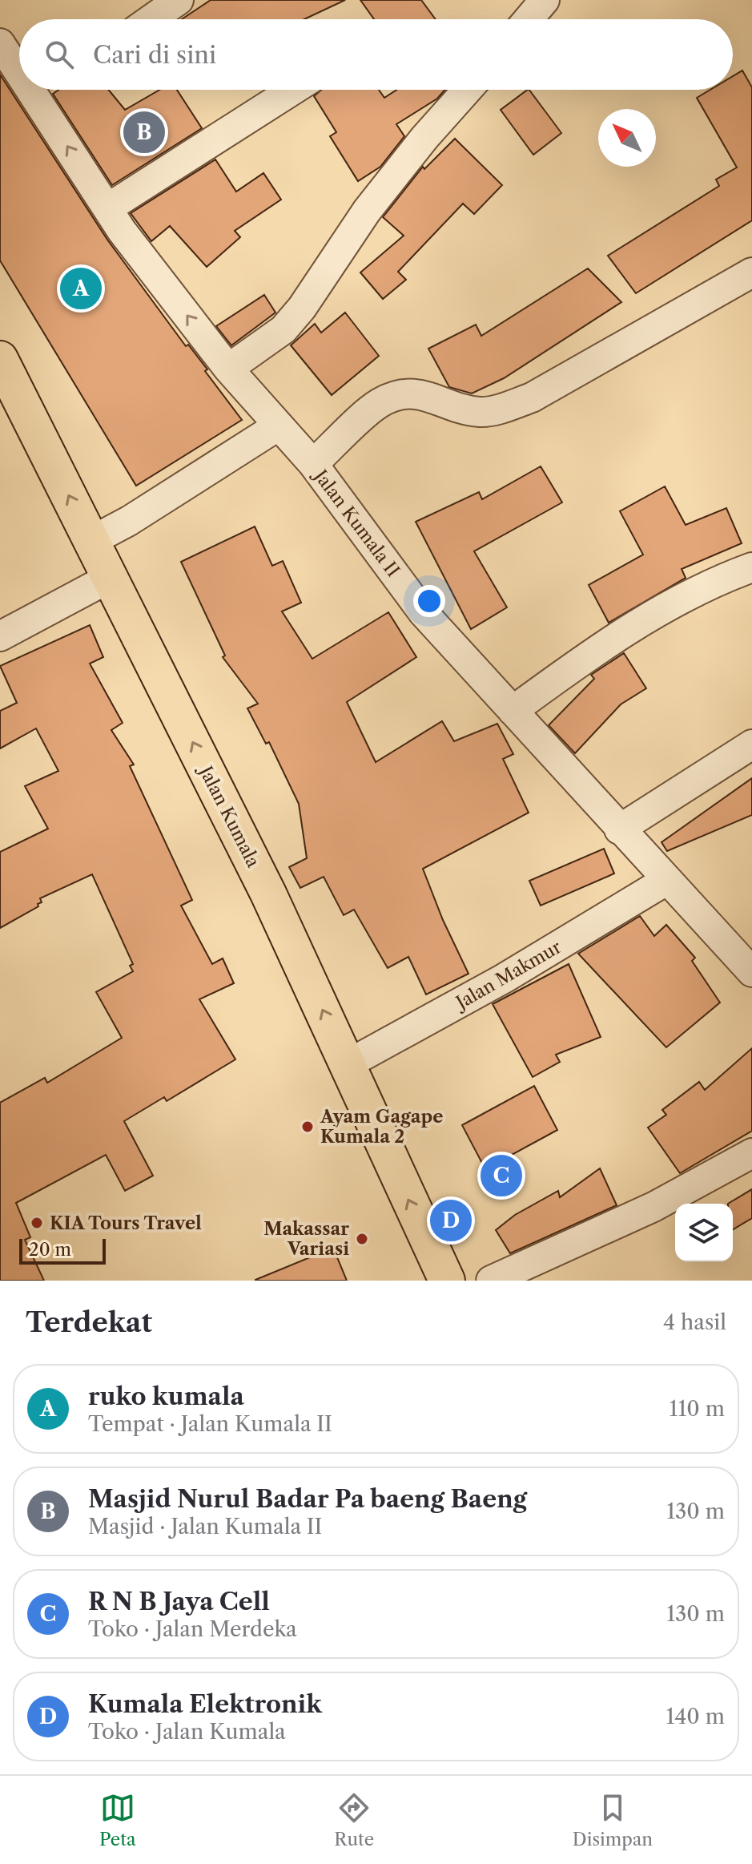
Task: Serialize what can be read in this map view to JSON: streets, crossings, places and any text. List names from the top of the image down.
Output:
{
  "streets": {
    "main road": ["Jalan Kumala"],
    "street": ["Jalan Kumala II", "Jalan Makmur"]
  },
  "crossings": [
    ["Jalan Kumala II", "Jalan Makmur"],
    ["Jalan Kumala", "Jalan Makmur"]
  ],
  "one_way": ["Jalan Kumala"],
  "places": ["Ayam Gagape Kumala 2", "KIA Tours Travel", "Makassar Variasi"],
  "scale_bar": "20 m",
  "north": "top left",
  "page": {
    "search": "Cari di sini",
    "pins": [
      "B",
      "A",
      "C",
      "D"
    ],
    "scale": "20 m",
    "heading": ["Terdekat", "4 hasil"],
    "list": [
      {
        "mark": "A",
        "name": "ruko kumala",
        "note": "Tempat · Jalan Kumala II",
        "value": "110 m"
      },
      {
        "mark": "B",
        "name": "Masjid Nurul Badar Pa baeng Baeng",
        "note": "Masjid · Jalan Kumala II",
        "value": "130 m"
      },
      {
        "mark": "C",
        "name": "R N B Jaya Cell",
        "note": "Toko · Jalan Merdeka",
        "value": "130 m"
      },
      {
        "mark": "D",
        "name": "Kumala Elektronik",
        "note": "Toko · Jalan Kumala",
        "value": "140 m"
      }
    ],
    "nav": ["Peta", "Rute", "Disimpan"]
  }
}
